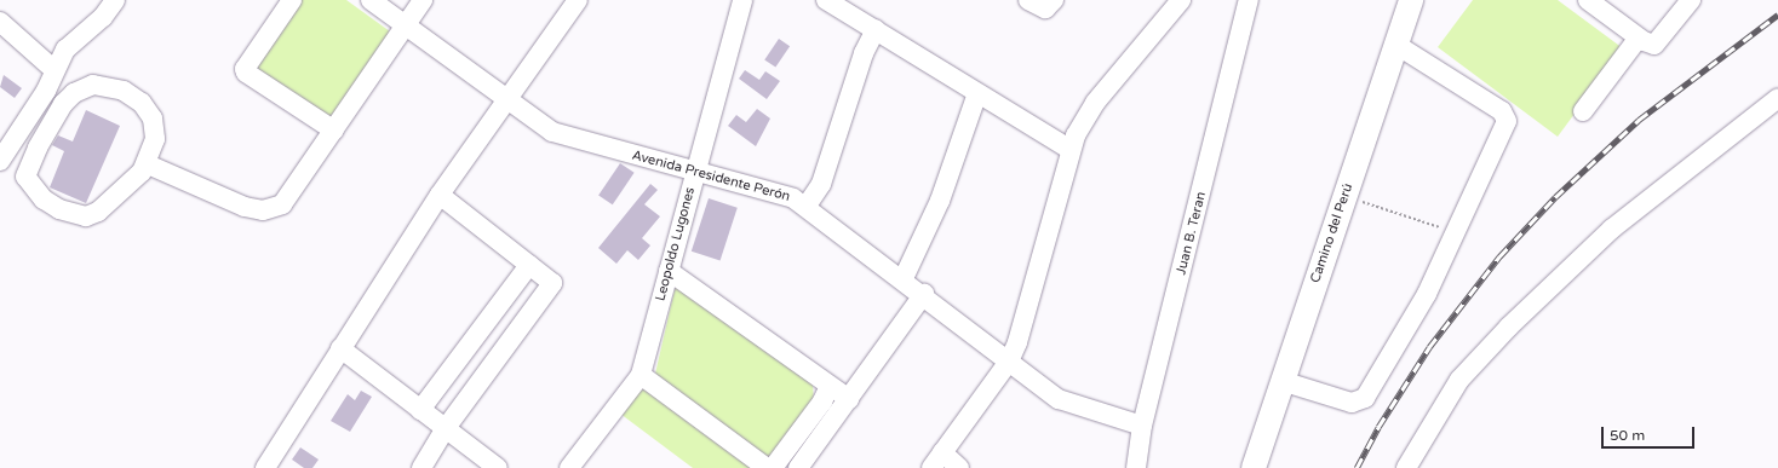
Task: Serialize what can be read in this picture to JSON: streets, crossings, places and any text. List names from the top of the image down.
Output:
{
  "streets": {
    "main road": ["Camino del Perú"],
    "street": ["Avenida Presidente Perón", "Juan B. Teran", "Leopoldo Lugones"]
  },
  "crossings": [
    ["Avenida Presidente Perón", "Juan B. Teran"],
    ["Avenida Presidente Perón", "Leopoldo Lugones"]
  ],
  "scale_bar": "50 m"
}
